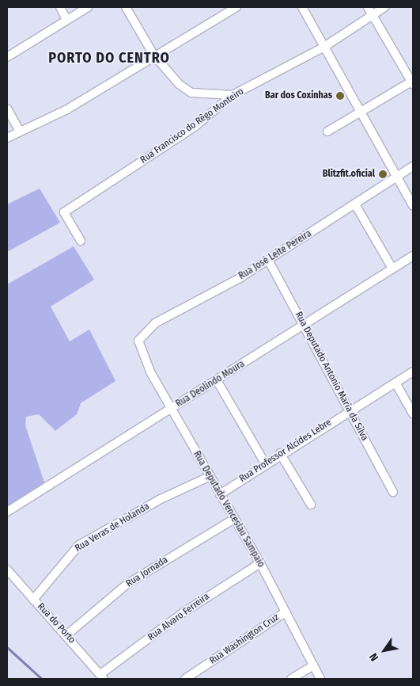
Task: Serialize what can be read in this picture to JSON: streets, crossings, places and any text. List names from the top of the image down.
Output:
{
  "streets": {
    "street": [
      "Rua Francisco do Rêgo Monteiro",
      "Rua José Leite Pereira",
      "Rua Deputado Antonio Maria da Silva",
      "Rua Deolindo Moura",
      "Rua Professor Alcides Lebre",
      "Rua Deputado Venceslau Sampaio",
      "Rua Veras de Holanda",
      "Rua Jornada",
      "Rua Alvaro Ferreira",
      "Rua do Porto",
      "Rua Washington Cruz"
    ]
  },
  "crossings": [
    ["Rua José Leite Pereira", "Rua Deputado Antonio Maria da Silva"],
    ["Rua José Leite Pereira", "Rua Deputado Venceslau Sampaio"],
    ["Rua Deputado Antonio Maria da Silva", "Rua Deolindo Moura"],
    ["Rua Deputado Antonio Maria da Silva", "Rua Professor Alcides Lebre"],
    ["Rua Deolindo Moura", "Rua Deputado Venceslau Sampaio"],
    ["Rua Professor Alcides Lebre", "Rua Deputado Venceslau Sampaio"],
    ["Rua Deputado Venceslau Sampaio", "Rua Veras de Holanda"],
    ["Rua Deputado Venceslau Sampaio", "Rua Jornada"],
    ["Rua Deputado Venceslau Sampaio", "Rua Alvaro Ferreira"],
    ["Rua Deputado Venceslau Sampaio", "Rua Washington Cruz"],
    ["Rua Veras de Holanda", "Rua do Porto"],
    ["Rua Jornada", "Rua do Porto"],
    ["Rua Alvaro Ferreira", "Rua do Porto"]
  ],
  "districts": ["PORTO DO CENTRO"],
  "places": ["Bar dos Coxinhas", "Blitzfit.oficial"],
  "north": "bottom left"
}
